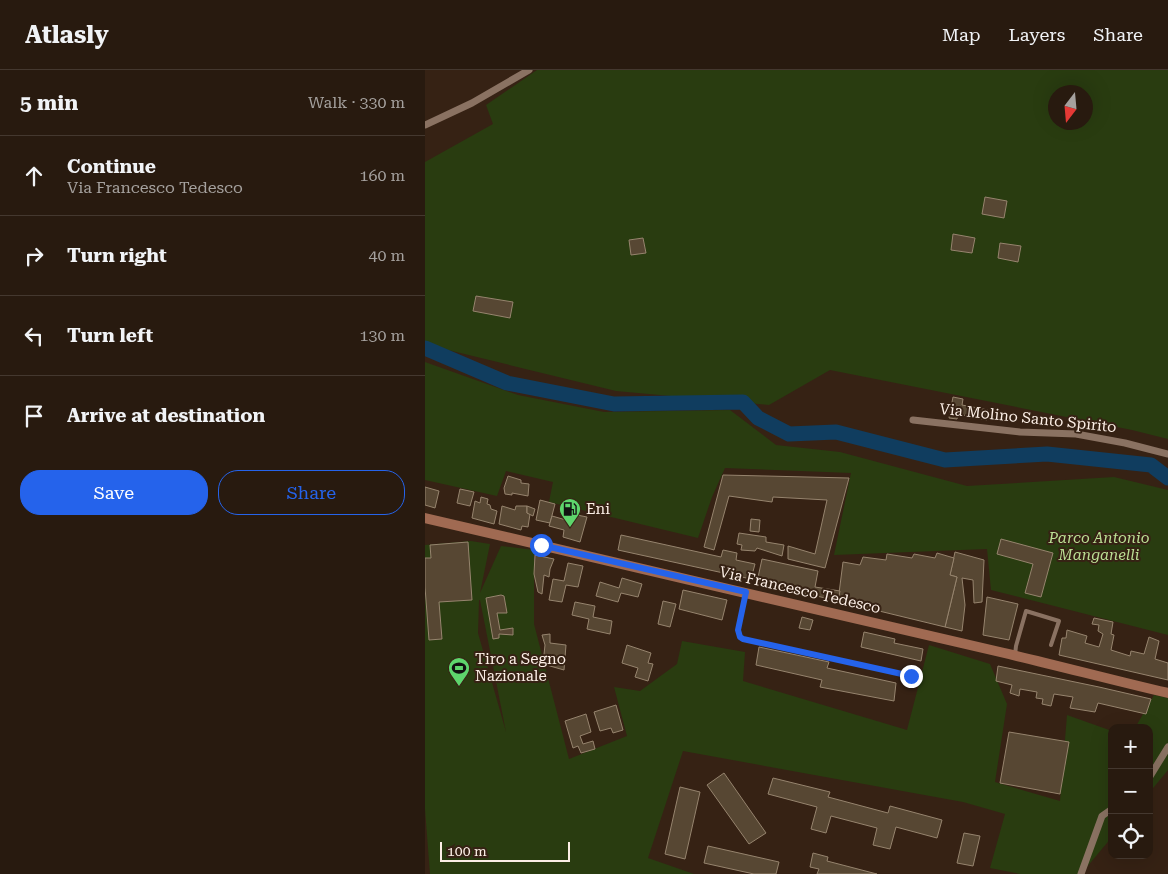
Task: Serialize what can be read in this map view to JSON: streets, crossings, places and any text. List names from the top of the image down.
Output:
{
  "streets": {
    "street": ["Via Molino Santo Spirito", "Via Francesco Tedesco"]
  },
  "parks": ["Parco Antonio Manganelli"],
  "places": {
    "fuel station": ["Eni"],
    "sports": ["Tiro a Segno Nazionale"]
  },
  "scale_bar": "100 m",
  "north": "bottom",
  "page": {
    "header": "Atlasly",
    "nav": ["Map", "Layers", "Share"],
    "heading": ["5 min", "Walk · 330 m"],
    "list": [
      ["Continue", "Via Francesco Tedesco", "160 m"],
      ["Turn right", "40 m"],
      ["Turn left", "130 m"],
      "Arrive at destination"
    ],
    "buttons": ["Save", "Share"],
    "map_buttons": ["+", "−"],
    "scale": "100 m"
  }
}
